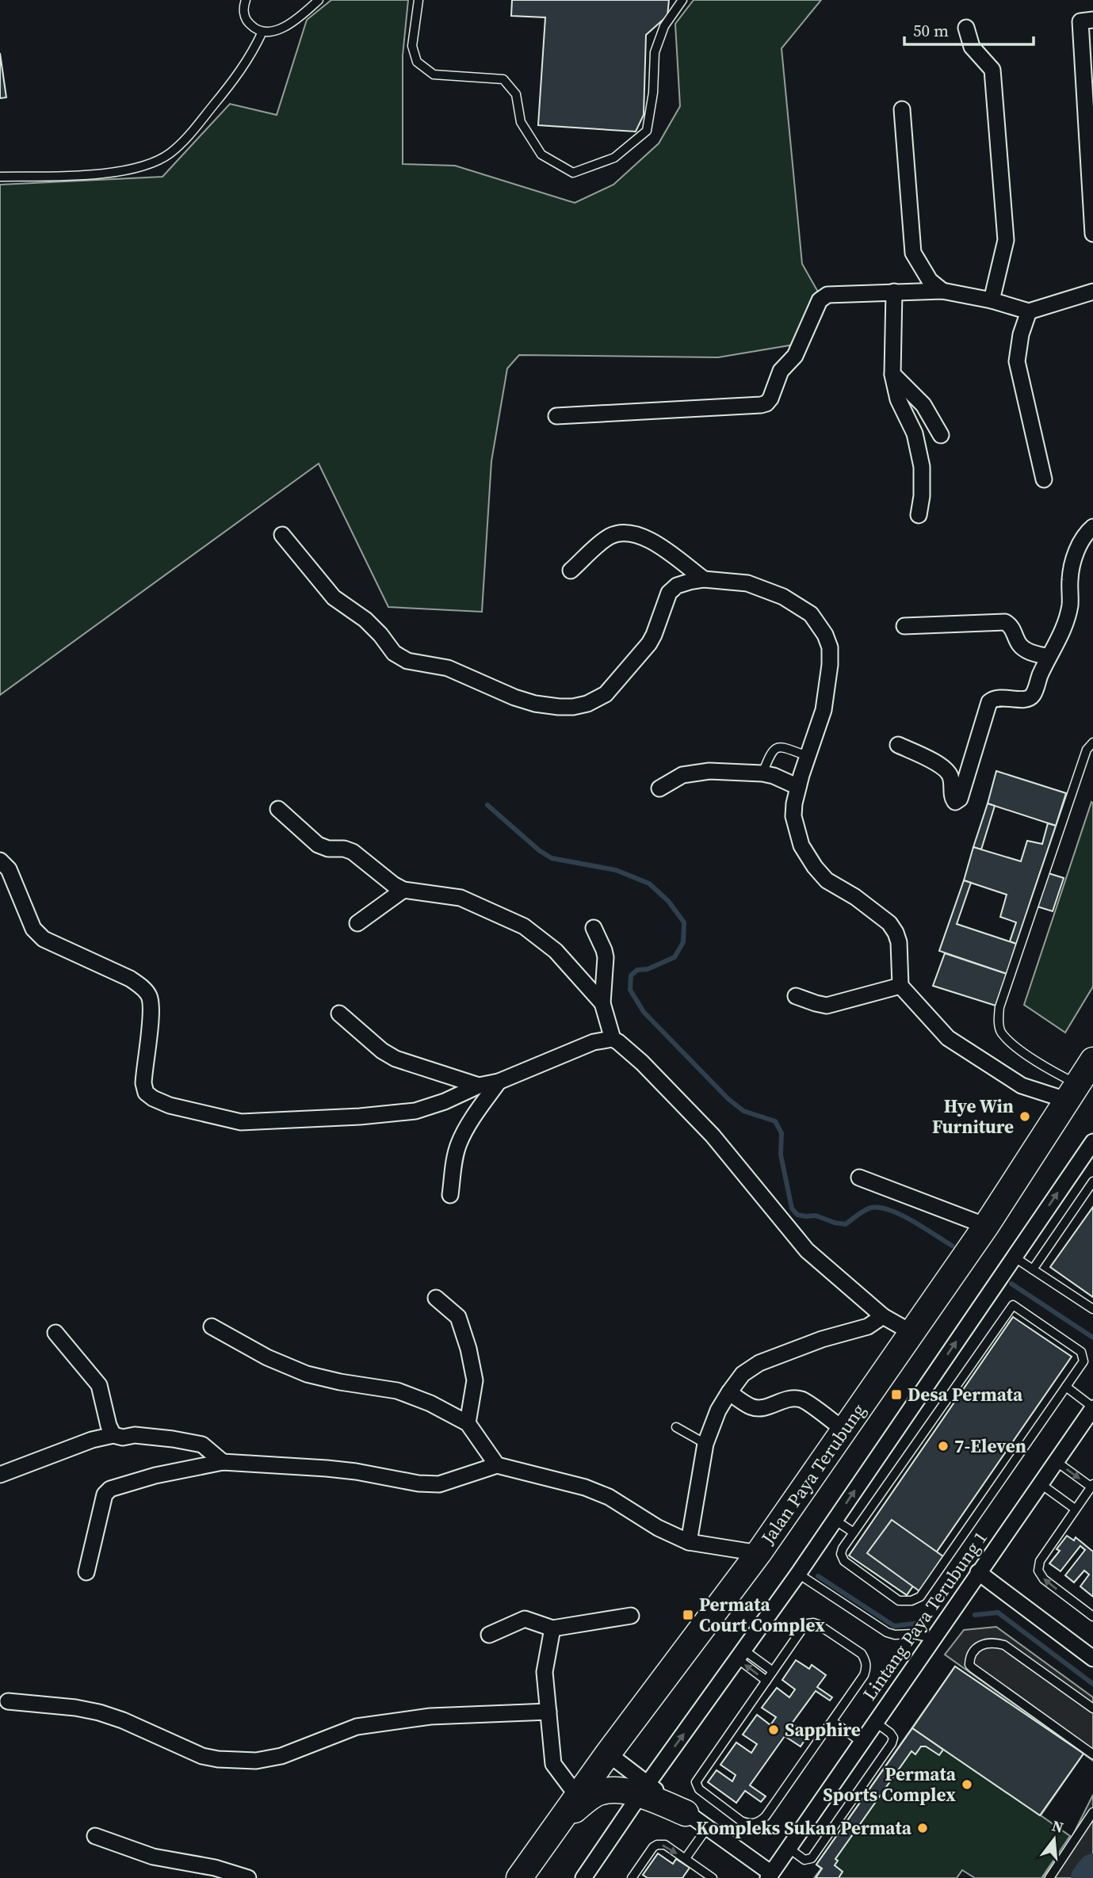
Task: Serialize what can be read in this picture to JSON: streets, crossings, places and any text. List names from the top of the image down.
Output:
{
  "streets": {
    "main road": ["Jalan Paya Terubung"],
    "street": ["Lintang Paya Terubung 1"]
  },
  "places": {
    "other": [
      "Hye Win Furniture",
      "7-Eleven",
      "Sapphire",
      "Permata Sports Complex",
      "Kompleks Sukan Permata"
    ],
    "transit": ["Desa Permata", "Permata Court Complex"]
  },
  "scale_bar": "50 m",
  "north": "top"
}
